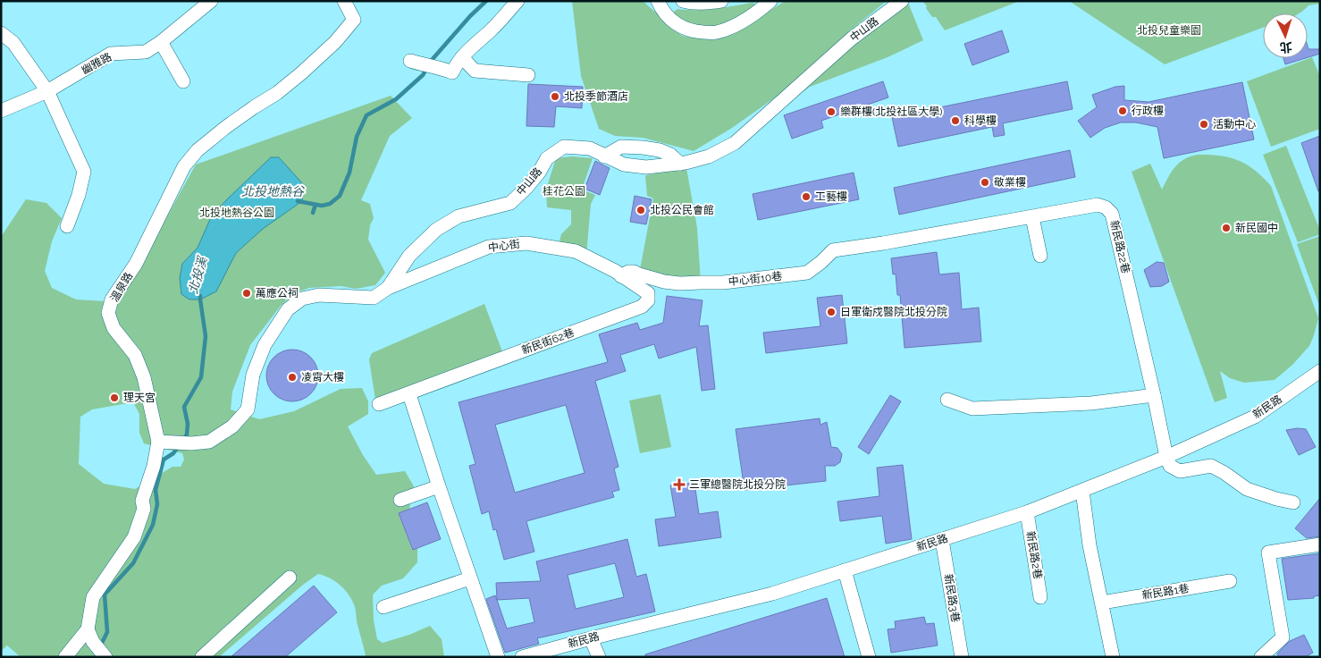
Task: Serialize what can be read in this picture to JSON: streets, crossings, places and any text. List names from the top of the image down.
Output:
{
  "streets": {
    "street": [
      "中山路",
      "幽雅路",
      "中心街",
      "新民路22巷",
      "中心街10巷",
      "溫泉路",
      "新民街62巷",
      "新民路",
      "新民路2巷",
      "新民路1巷",
      "新民路3巷"
    ]
  },
  "crossings": [
    ["中山路", "中心街"],
    ["中山路", "溫泉路"],
    ["中心街", "中心街10巷"],
    ["中心街", "新民街62巷"],
    ["新民路22巷", "中心街10巷"],
    ["新民路22巷", "新民路"],
    ["中心街10巷", "新民街62巷"],
    ["新民路", "新民路2巷"],
    ["新民路", "新民路3巷"]
  ],
  "water": ["北投地熱谷", "北投溪"],
  "parks": ["北投兒童樂園", "桂花公園", "北投地熱谷公園"],
  "places": {
    "other": [
      "北投季節酒店",
      "行政樓",
      "樂群樓(北投社區大學)",
      "科學樓",
      "活動中心",
      "敬業樓",
      "工藝樓",
      "北投公民會館",
      "新民國中",
      "萬應公祠",
      "日軍衛戍醫院北投分院",
      "凌霄大樓",
      "理天宮"
    ],
    "health": ["三軍總醫院北投分院"]
  },
  "north": "bottom"
}
